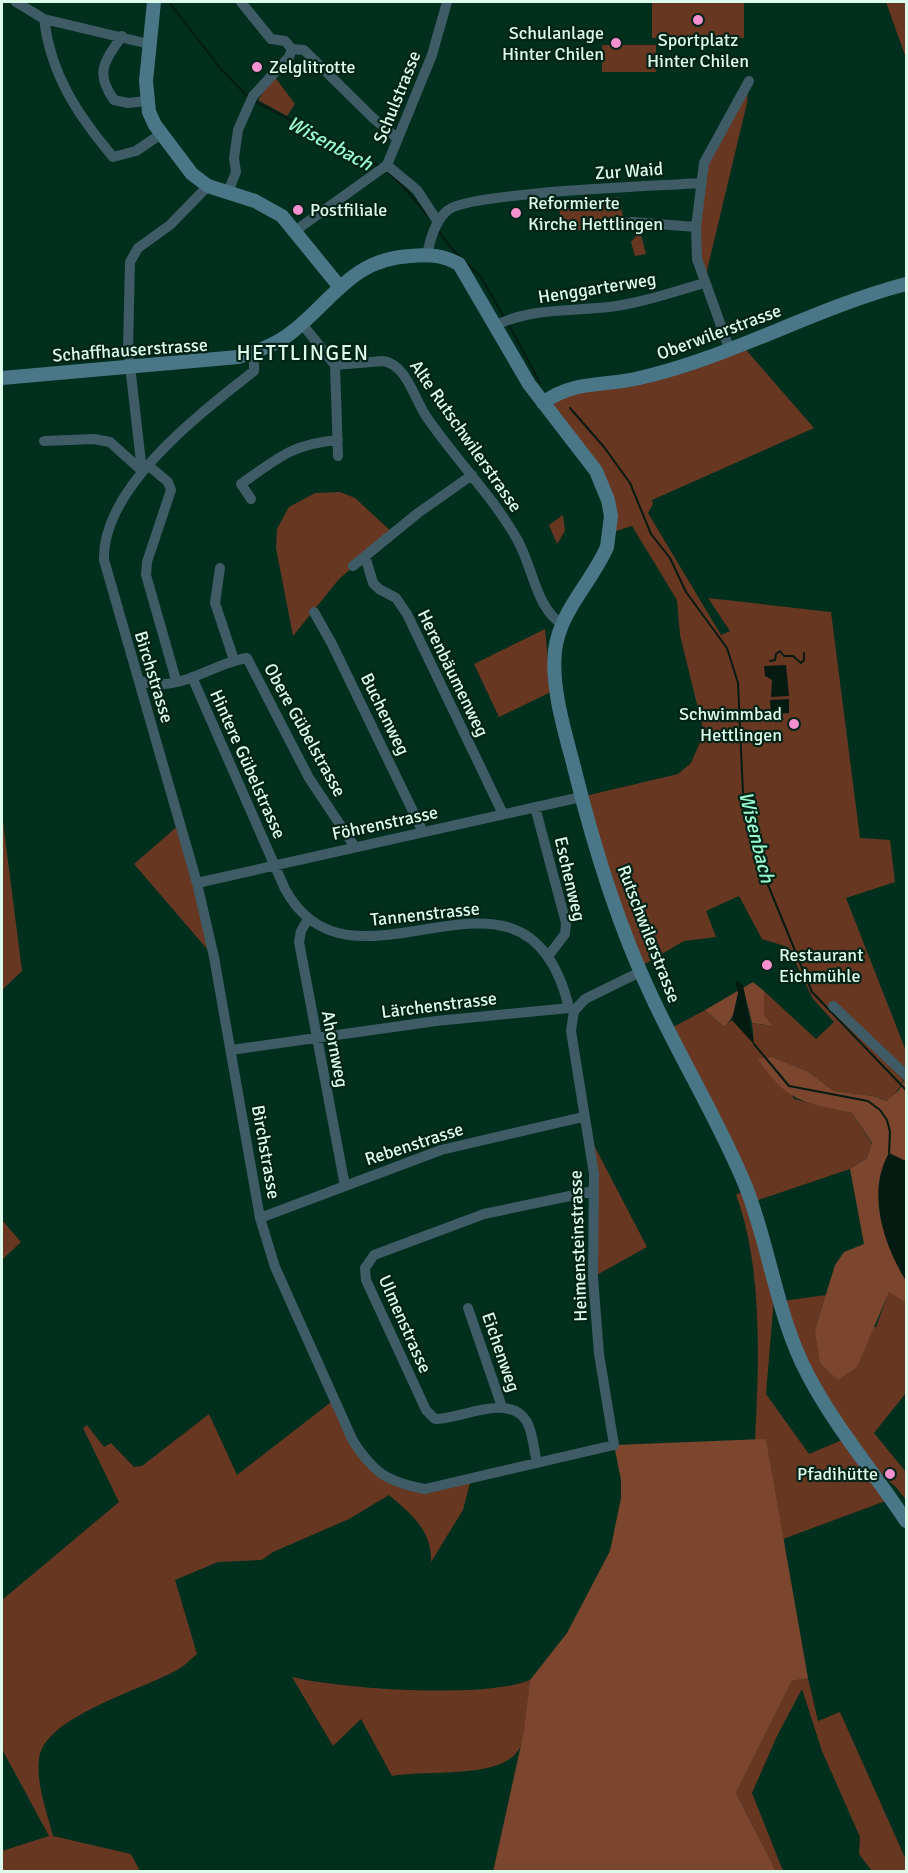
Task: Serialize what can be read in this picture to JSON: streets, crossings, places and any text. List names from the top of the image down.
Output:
{
  "streets": {
    "street": [
      "Schulstrasse",
      "Zur Waid",
      "Henggarterweg",
      "Oberwilerstrasse",
      "Schaffhauserstrasse",
      "Alte Rutschwilerstrasse",
      "Herenbäumenweg",
      "Birchstrasse",
      "Buchenweg",
      "Obere Gübelstrasse",
      "Hintere Gübelstrasse",
      "Föhrenstrasse",
      "Eschenweg",
      "Tannenstrasse",
      "Rutschwilerstrasse",
      "Lärchenstrasse",
      "Ahornweg",
      "Rebenstrasse",
      "Heimensteinstrasse",
      "Ulmenstrasse",
      "Eichenweg"
    ]
  },
  "crossings": [
    ["Henggarterweg", "Schaffhauserstrasse"],
    ["Oberwilerstrasse", "Schaffhauserstrasse"],
    ["Oberwilerstrasse", "Rutschwilerstrasse"],
    ["Schaffhauserstrasse", "Birchstrasse"],
    ["Schaffhauserstrasse", "Rutschwilerstrasse"],
    ["Alte Rutschwilerstrasse", "Rutschwilerstrasse"],
    ["Herenbäumenweg", "Föhrenstrasse"],
    ["Birchstrasse", "Föhrenstrasse"],
    ["Birchstrasse", "Lärchenstrasse"],
    ["Birchstrasse", "Rebenstrasse"],
    ["Birchstrasse", "Heimensteinstrasse"],
    ["Buchenweg", "Föhrenstrasse"],
    ["Obere Gübelstrasse", "Föhrenstrasse"],
    ["Hintere Gübelstrasse", "Föhrenstrasse"],
    ["Hintere Gübelstrasse", "Tannenstrasse"],
    ["Föhrenstrasse", "Eschenweg"],
    ["Föhrenstrasse", "Tannenstrasse"],
    ["Föhrenstrasse", "Rutschwilerstrasse"],
    ["Eschenweg", "Tannenstrasse"],
    ["Tannenstrasse", "Lärchenstrasse"],
    ["Tannenstrasse", "Ahornweg"],
    ["Tannenstrasse", "Heimensteinstrasse"],
    ["Lärchenstrasse", "Ahornweg"],
    ["Lärchenstrasse", "Heimensteinstrasse"],
    ["Ahornweg", "Rebenstrasse"],
    ["Rebenstrasse", "Heimensteinstrasse"],
    ["Heimensteinstrasse", "Ulmenstrasse"],
    ["Ulmenstrasse", "Eichenweg"]
  ],
  "districts": ["HETTLINGEN"],
  "water": ["Wisenbach"],
  "places": [
    "Sportplatz Hinter Chilen",
    "Schulanlage Hinter Chilen",
    "Zelglitrotte",
    "Postfiliale",
    "Reformierte Kirche Hettlingen",
    "Schwimmbad Hettlingen",
    "Restaurant Eichmühle",
    "Pfadihütte"
  ]
}
